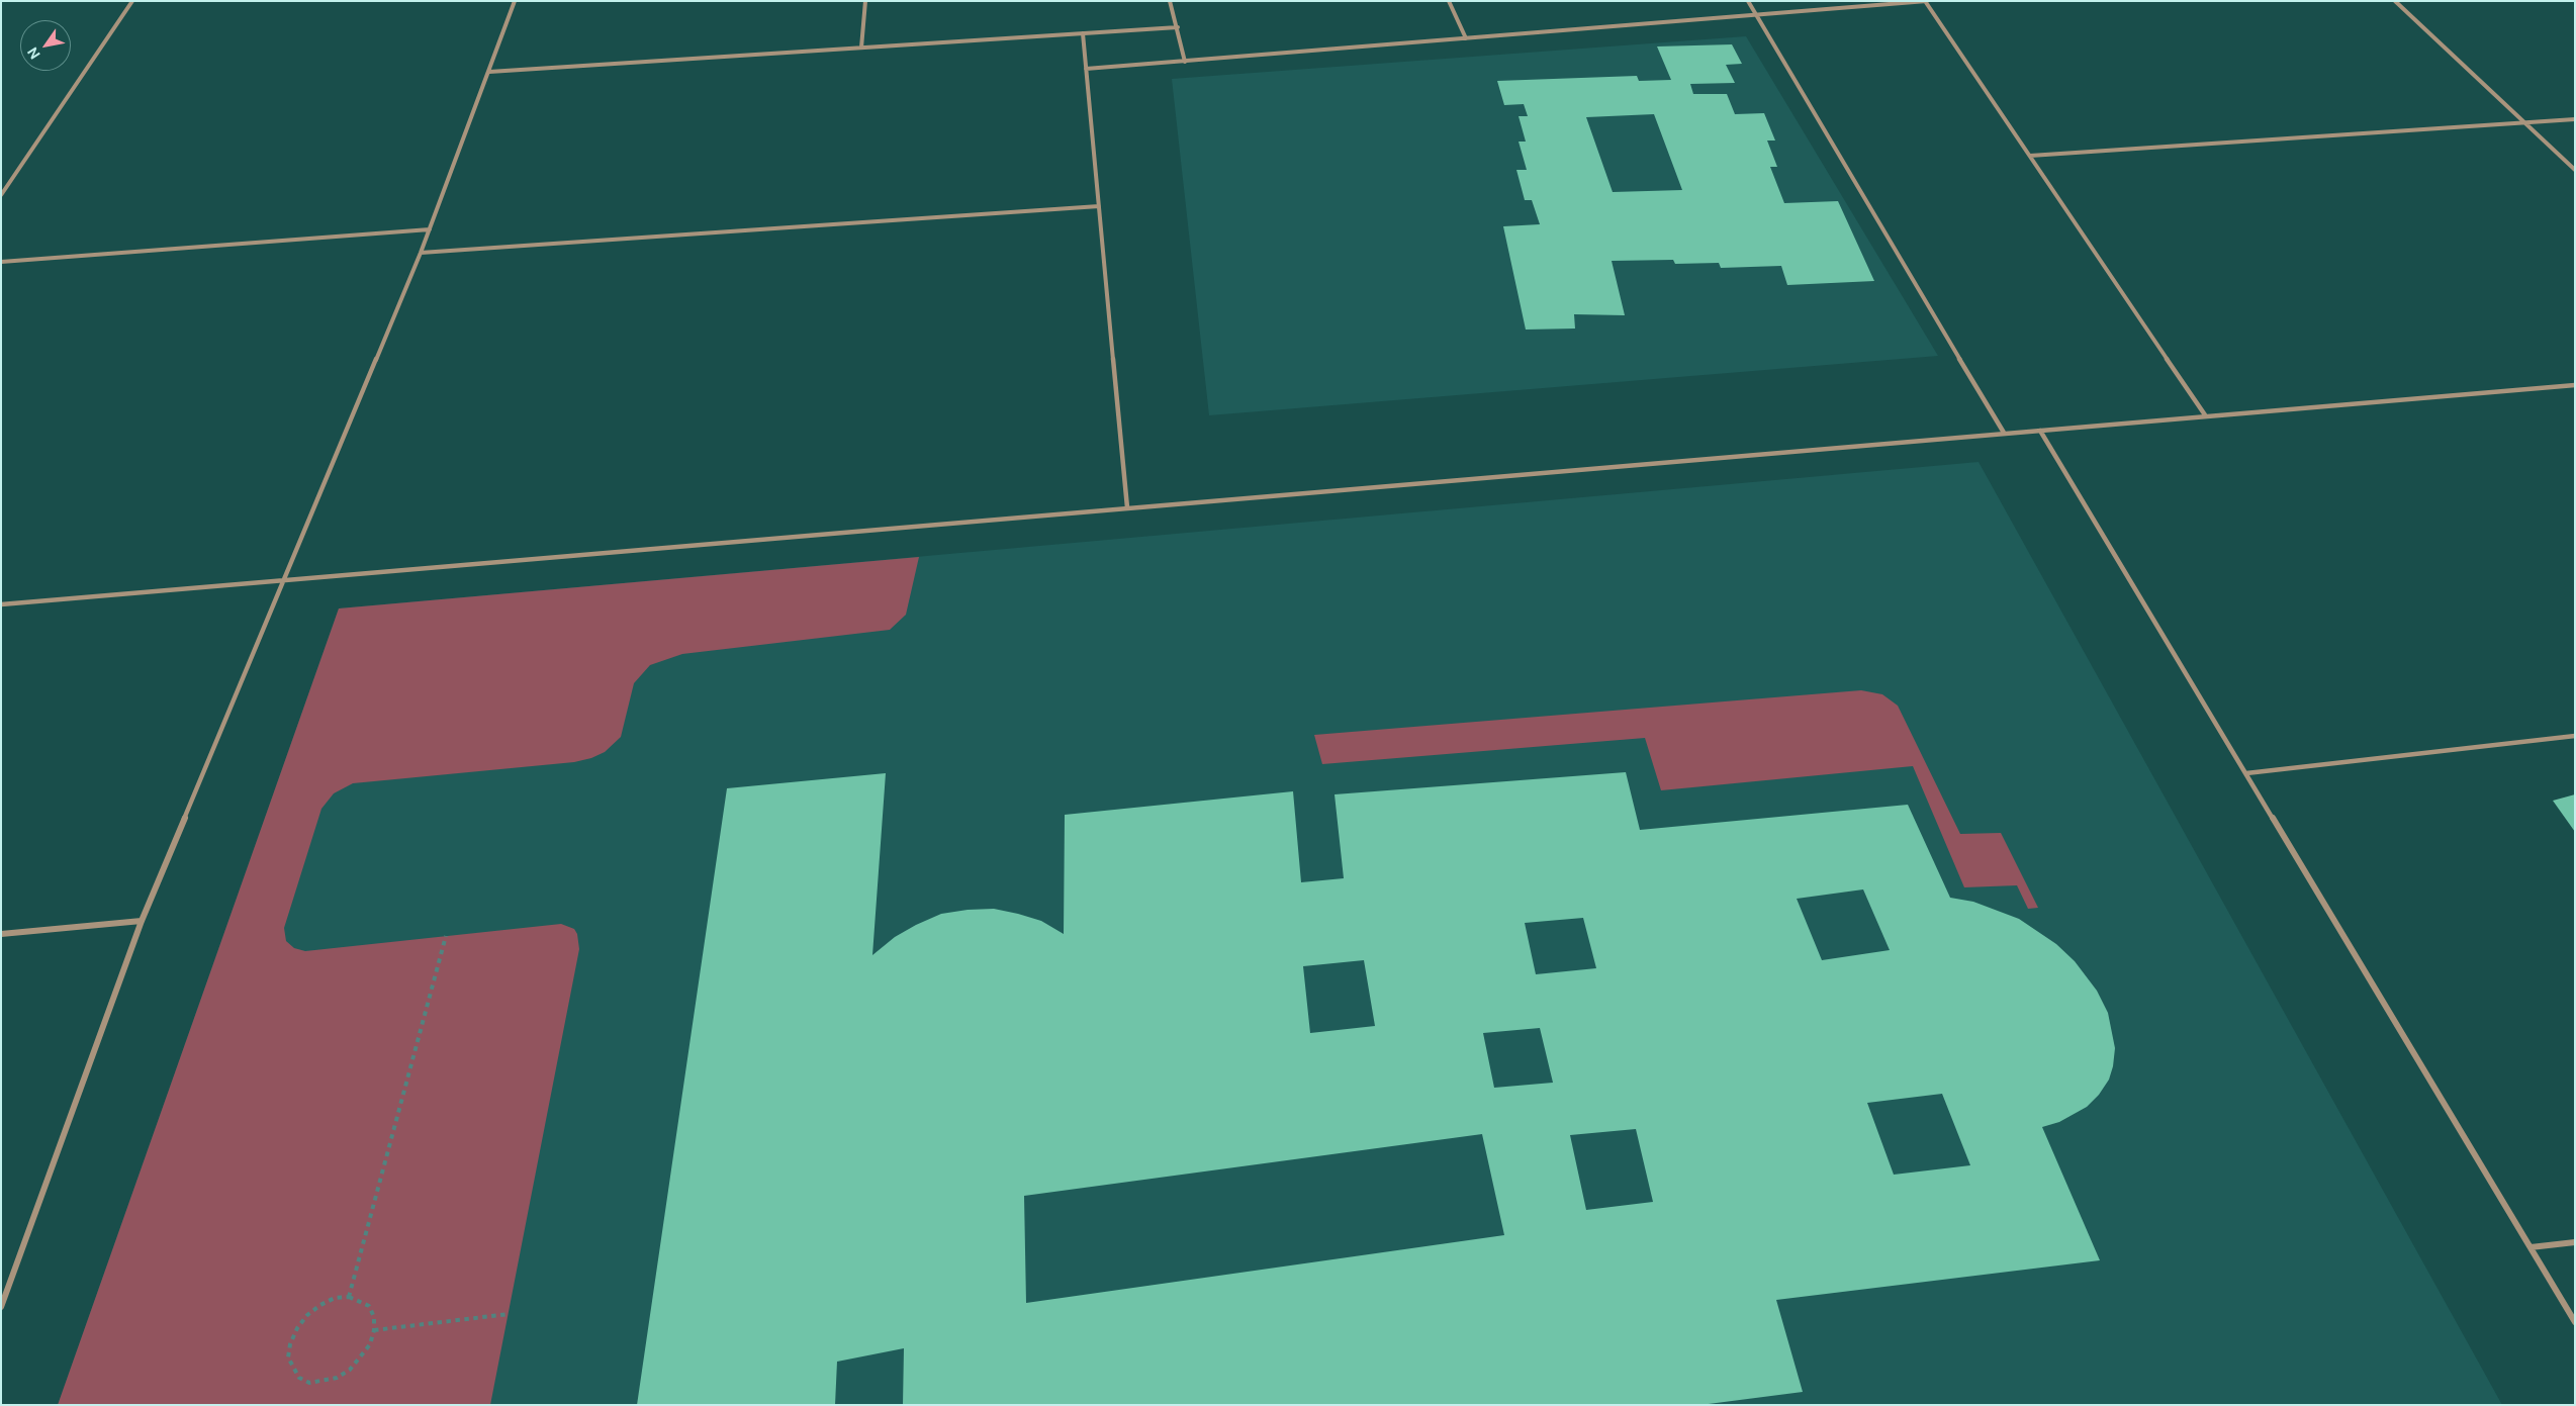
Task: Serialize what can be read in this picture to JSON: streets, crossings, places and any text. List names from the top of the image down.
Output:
{
  "north": "bottom left"
}
